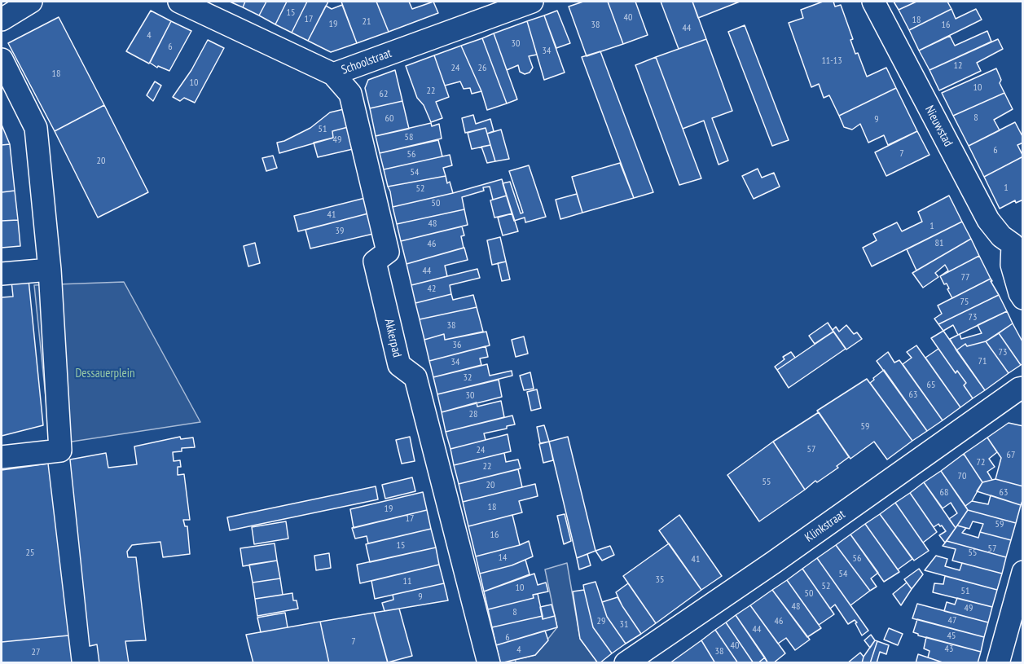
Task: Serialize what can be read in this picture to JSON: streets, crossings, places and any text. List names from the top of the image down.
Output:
{
  "streets": {
    "street": [
      "Schoolstraat",
      "Nieuwstad",
      "Akkerpad",
      "Klinkstraat"
    ]
  },
  "crossings": [
    ["Schoolstraat", "Akkerpad"]
  ],
  "parks": ["Dessauerplein"],
  "house_numbers": [
    "15",
    "40",
    "17",
    "18",
    "21",
    "19",
    "38",
    "16",
    "44",
    "4",
    "30",
    "6",
    "34",
    "11-13",
    "12",
    "24",
    "26",
    "18",
    "10",
    "10",
    "22",
    "62",
    "8",
    "60",
    "9",
    "51",
    "58",
    "49",
    "6",
    "7",
    "56",
    "20",
    "54",
    "1",
    "52",
    "50",
    "41",
    "48",
    "1",
    "39",
    "81",
    "46",
    "44",
    "77",
    "42",
    "75",
    "73",
    "38",
    "36",
    "73",
    "71",
    "34",
    "32",
    "65",
    "63",
    "30",
    "28",
    "59",
    "57",
    "24",
    "67",
    "72",
    "22",
    "70",
    "55",
    "20",
    "68",
    "63",
    "18",
    "19",
    "17",
    "59",
    "16",
    "15",
    "57",
    "25",
    "55",
    "14",
    "56",
    "41",
    "54",
    "35",
    "11",
    "52",
    "10",
    "51",
    "50",
    "9",
    "48",
    "49",
    "8",
    "47",
    "29",
    "46",
    "31",
    "44",
    "45",
    "6",
    "7",
    "40",
    "43",
    "4",
    "38",
    "27"
  ]
}
